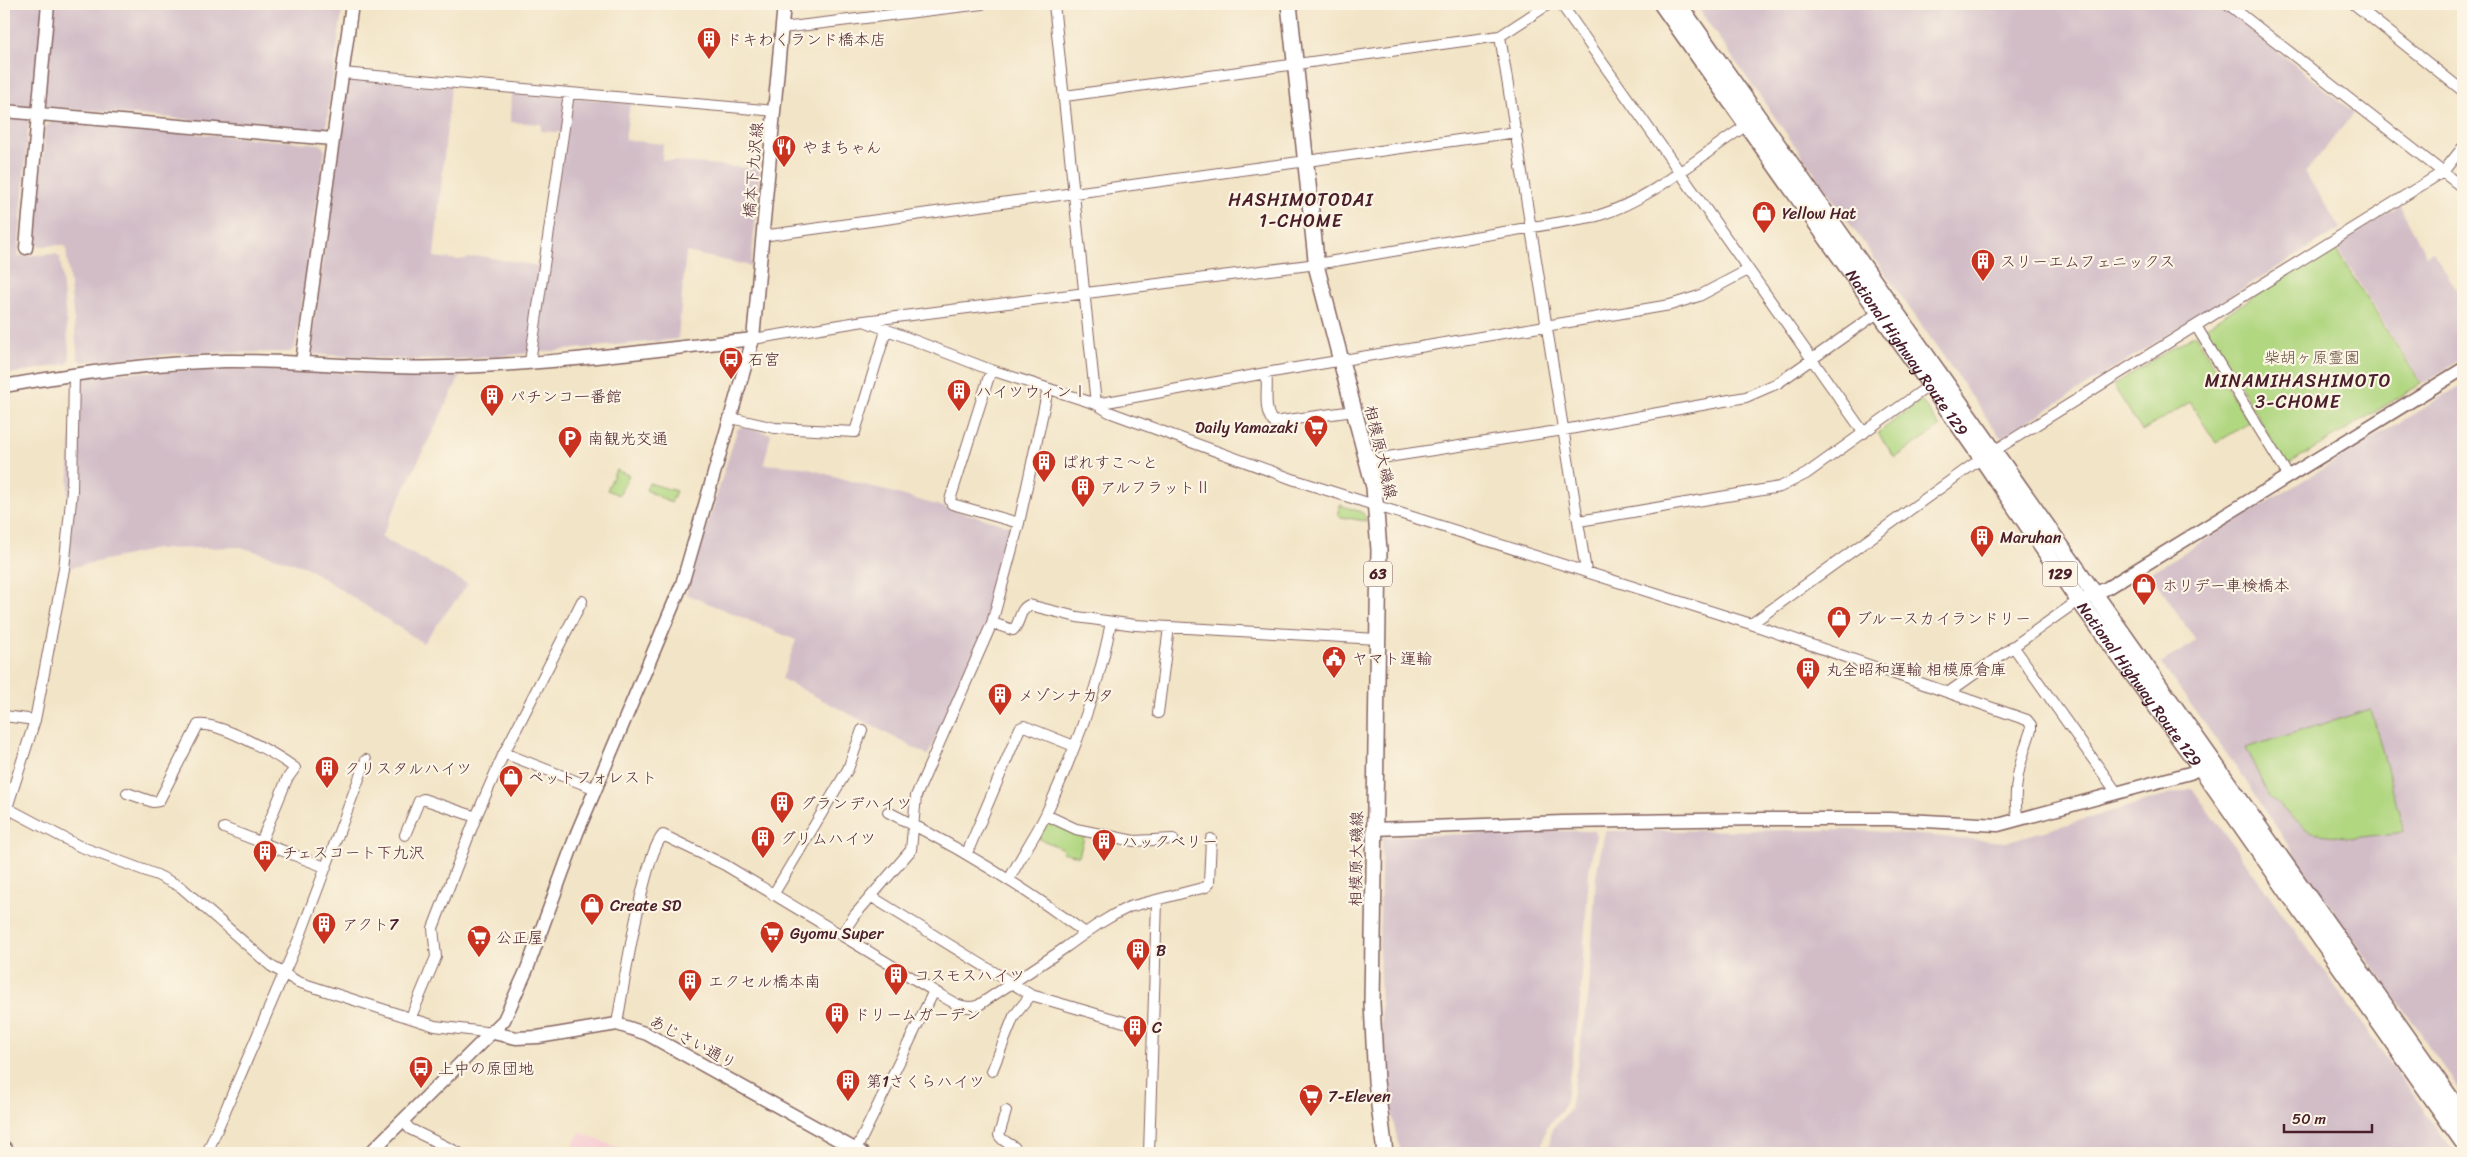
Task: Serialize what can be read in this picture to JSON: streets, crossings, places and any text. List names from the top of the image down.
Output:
{
  "streets": {
    "highway": ["National Highway Route 129", "129"],
    "main road": ["相模原大磯線", "63"],
    "street": ["橋本下九沢線", "あじさい通り"]
  },
  "crossings": [
    ["橋本下九沢線", "あじさい通り"]
  ],
  "districts": ["HASHIMOTODAI 1-CHOME", "MINAMIHASHIMOTO 3-CHOME"],
  "parks": ["柴胡ヶ原霊園"],
  "places": {
    "building": [
      "ドキわくランド橋本店",
      "スリーエムフェニックス",
      "ハイツウィンⅠ",
      "パチンコ一番館",
      "ぱれすこ～と",
      "アルフラットⅡ",
      "Maruhan",
      "丸全昭和運輸 相模原倉庫",
      "メゾンナカタ",
      "クリスタルハイツ",
      "グランデハイツ",
      "グリムハイツ",
      "ハックベリー",
      "チェスコート下九沢",
      "アクト7",
      "B",
      "コスモスハイツ",
      "エクセル橋本南",
      "ドリームガーデン",
      "C",
      "第1さくらハイツ"
    ],
    "restaurant": ["やまちゃん"],
    "shop": [
      "Yellow Hat",
      "ホリデー車検橋本",
      "ブルースカイランドリー",
      "ペットフォレスト",
      "Create SD"
    ],
    "bus stop": ["石宮", "上中の原団地"],
    "supermarket": [
      "Daily Yamazaki",
      "Gyomu Super",
      "公正屋",
      "7-Eleven"
    ],
    "parking": ["南観光交通"],
    "public building": ["ヤマト運輸"]
  },
  "scale_bar": "50 m"
}
